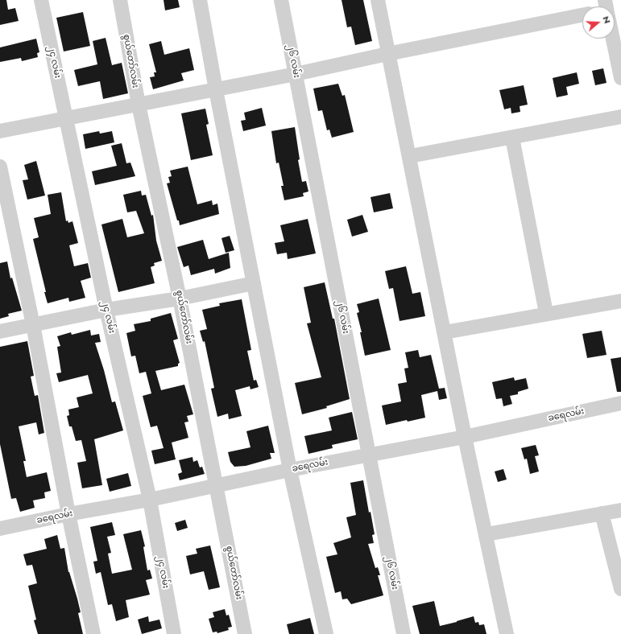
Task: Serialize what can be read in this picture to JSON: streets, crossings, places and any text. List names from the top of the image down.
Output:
{
  "streets": {
    "street": [
      "စွယ်တော်လမ်း",
      "၂၆ လမ်း",
      "၂၄ လမ်း",
      "ခရေလမ်း"
    ]
  },
  "crossings": [
    ["စွယ်တော်လမ်း", "ခရေလမ်း"],
    ["၂၆ လမ်း", "ခရေလမ်း"],
    ["၂၄ လမ်း", "ခရေလမ်း"]
  ],
  "north": "right"
}
